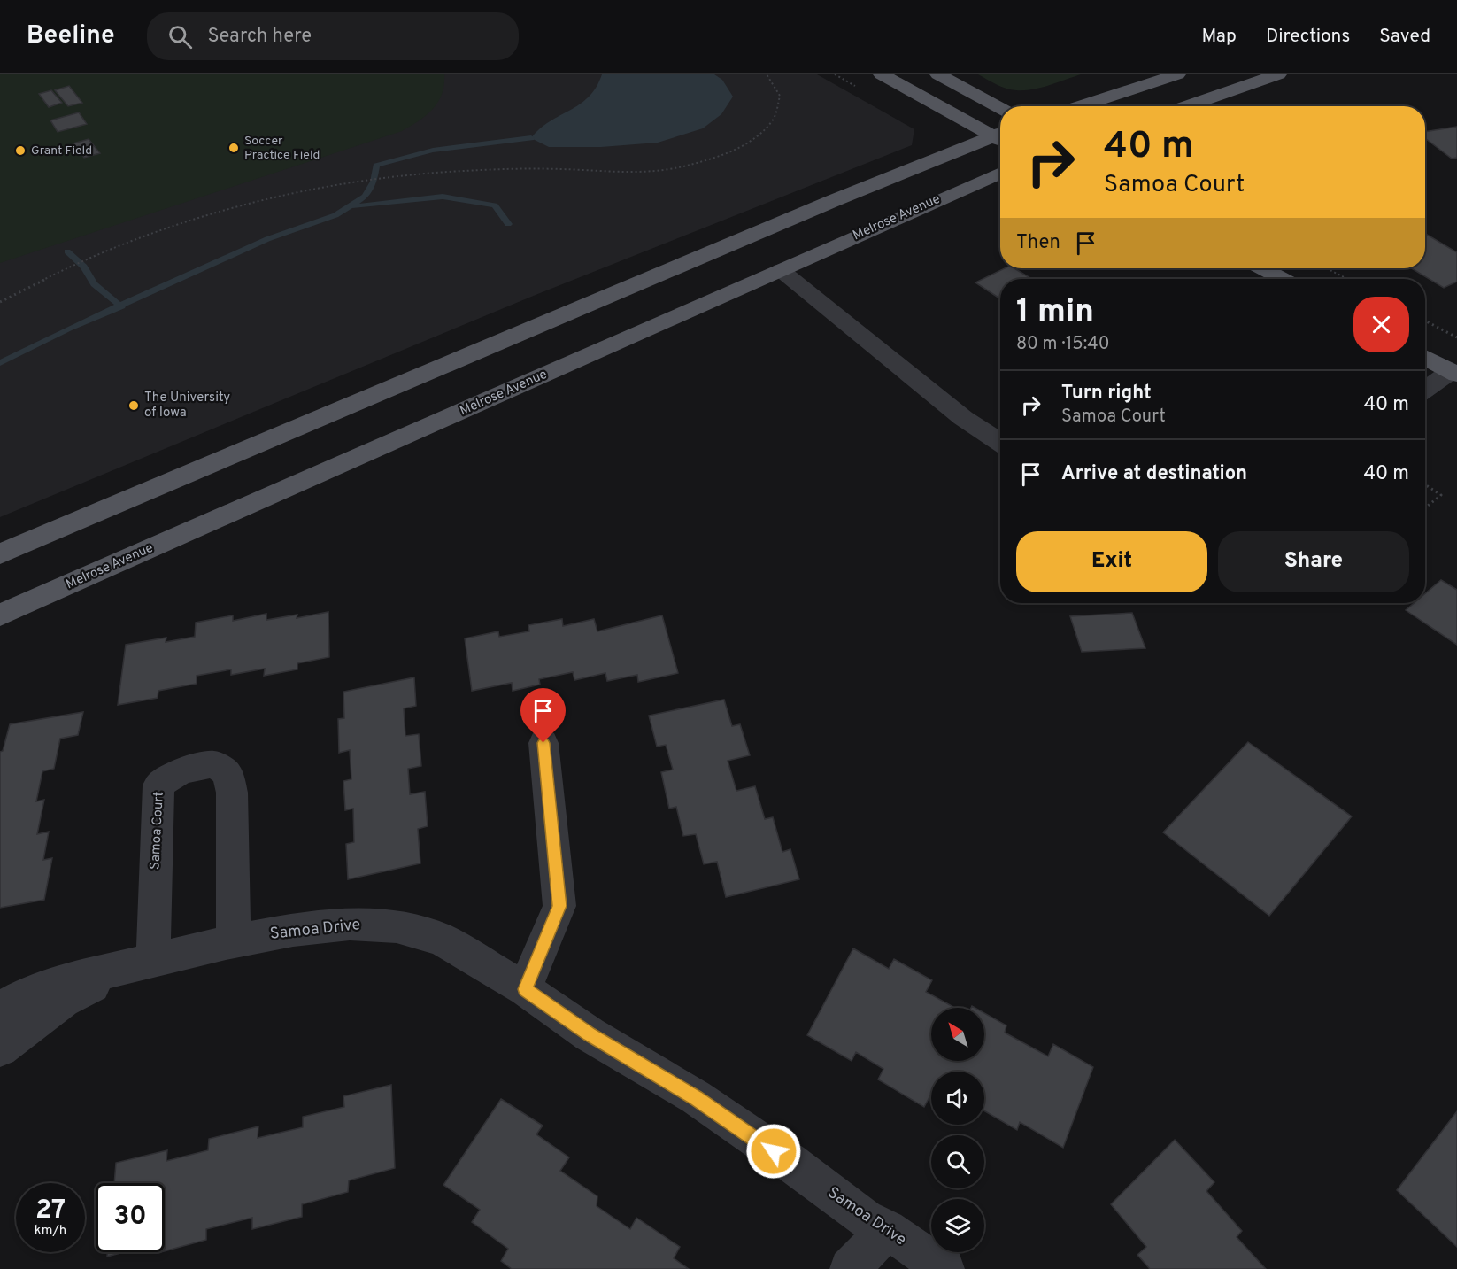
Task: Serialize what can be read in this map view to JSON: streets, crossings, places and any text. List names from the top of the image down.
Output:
{
  "streets": {
    "main road": ["Melrose Avenue"],
    "street": ["Samoa Court", "Samoa Drive"]
  },
  "crossings": [
    ["Samoa Court", "Samoa Drive"]
  ],
  "places": ["Soccer Practice Field", "Grant Field", "The University of Iowa"],
  "north": "top left",
  "page": {
    "header": "Beeline",
    "search": "Search here",
    "nav": ["Map", "Directions", "Saved"],
    "turn": ["40 m", "Samoa Court"],
    "then": "Then",
    "heading": ["1 min", "80 m · 15:40"],
    "list": [
      {
        "name": "Turn right",
        "note": "Samoa Court",
        "value": "40 m"
      },
      {
        "name": "Arrive at destination",
        "value": "40 m"
      }
    ],
    "buttons": ["Exit", "Share"],
    "speed": "27 km/h",
    "limit": "30"
  }
}
